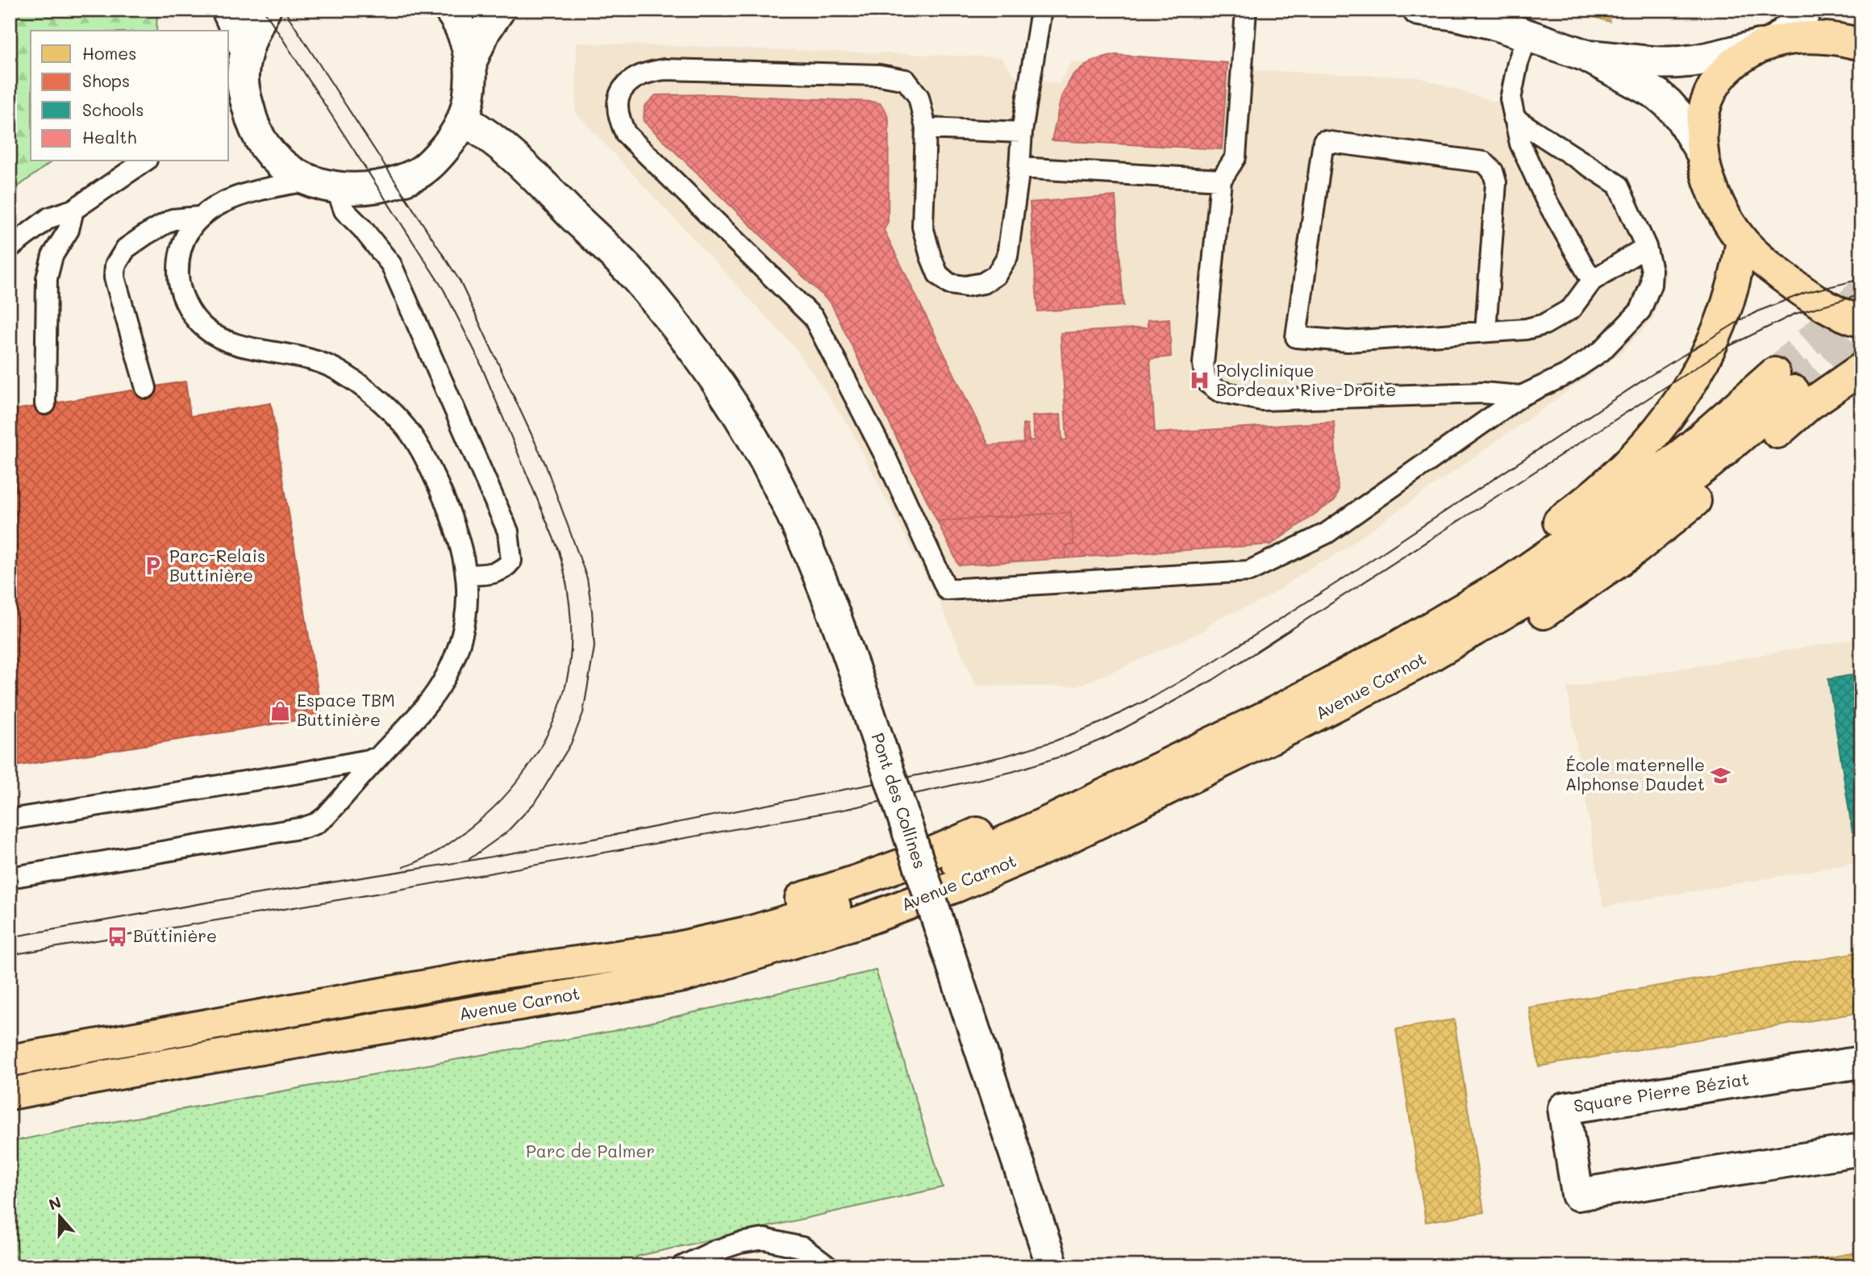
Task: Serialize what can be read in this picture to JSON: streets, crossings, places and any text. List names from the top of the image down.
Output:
{
  "streets": {
    "main road": ["Avenue Carnot"],
    "street": ["Pont des Collines", "Square Pierre Béziat"]
  },
  "parks": ["Parc de Palmer"],
  "places": {
    "hospital": ["Polyclinique Bordeaux Rive-Droite"],
    "parking": ["Parc-Relais Buttinière"],
    "shop": ["Espace TBM Buttinière"],
    "school or university": ["École maternelle Alphonse Daudet"],
    "bus stop": ["Buttinière"]
  },
  "legend": [
    "Homes",
    "Shops",
    "Schools",
    "Health"
  ],
  "north": "top"
}
